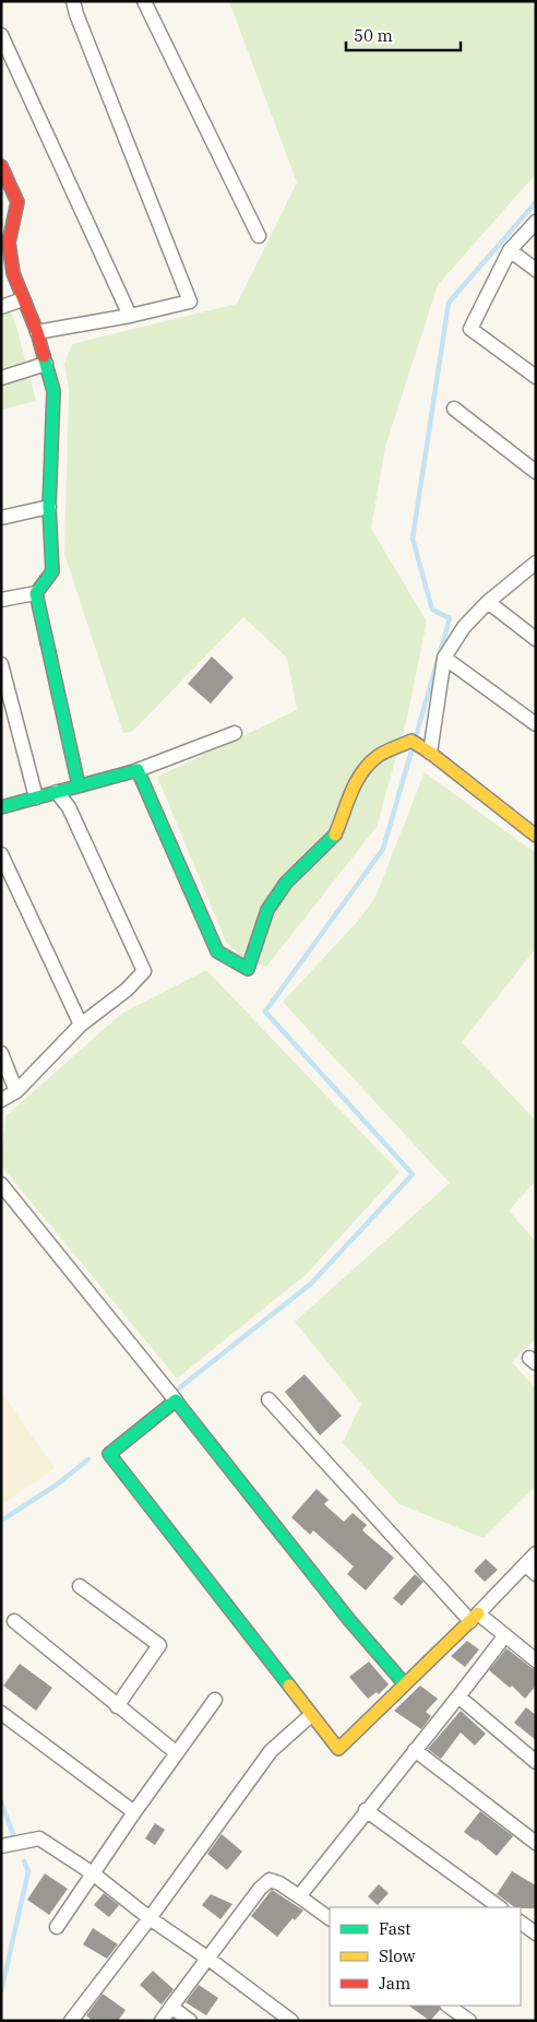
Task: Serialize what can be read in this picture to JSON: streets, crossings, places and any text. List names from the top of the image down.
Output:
{
  "legend": ["Fast", "Slow", "Jam"],
  "scale_bar": "50 m"
}
